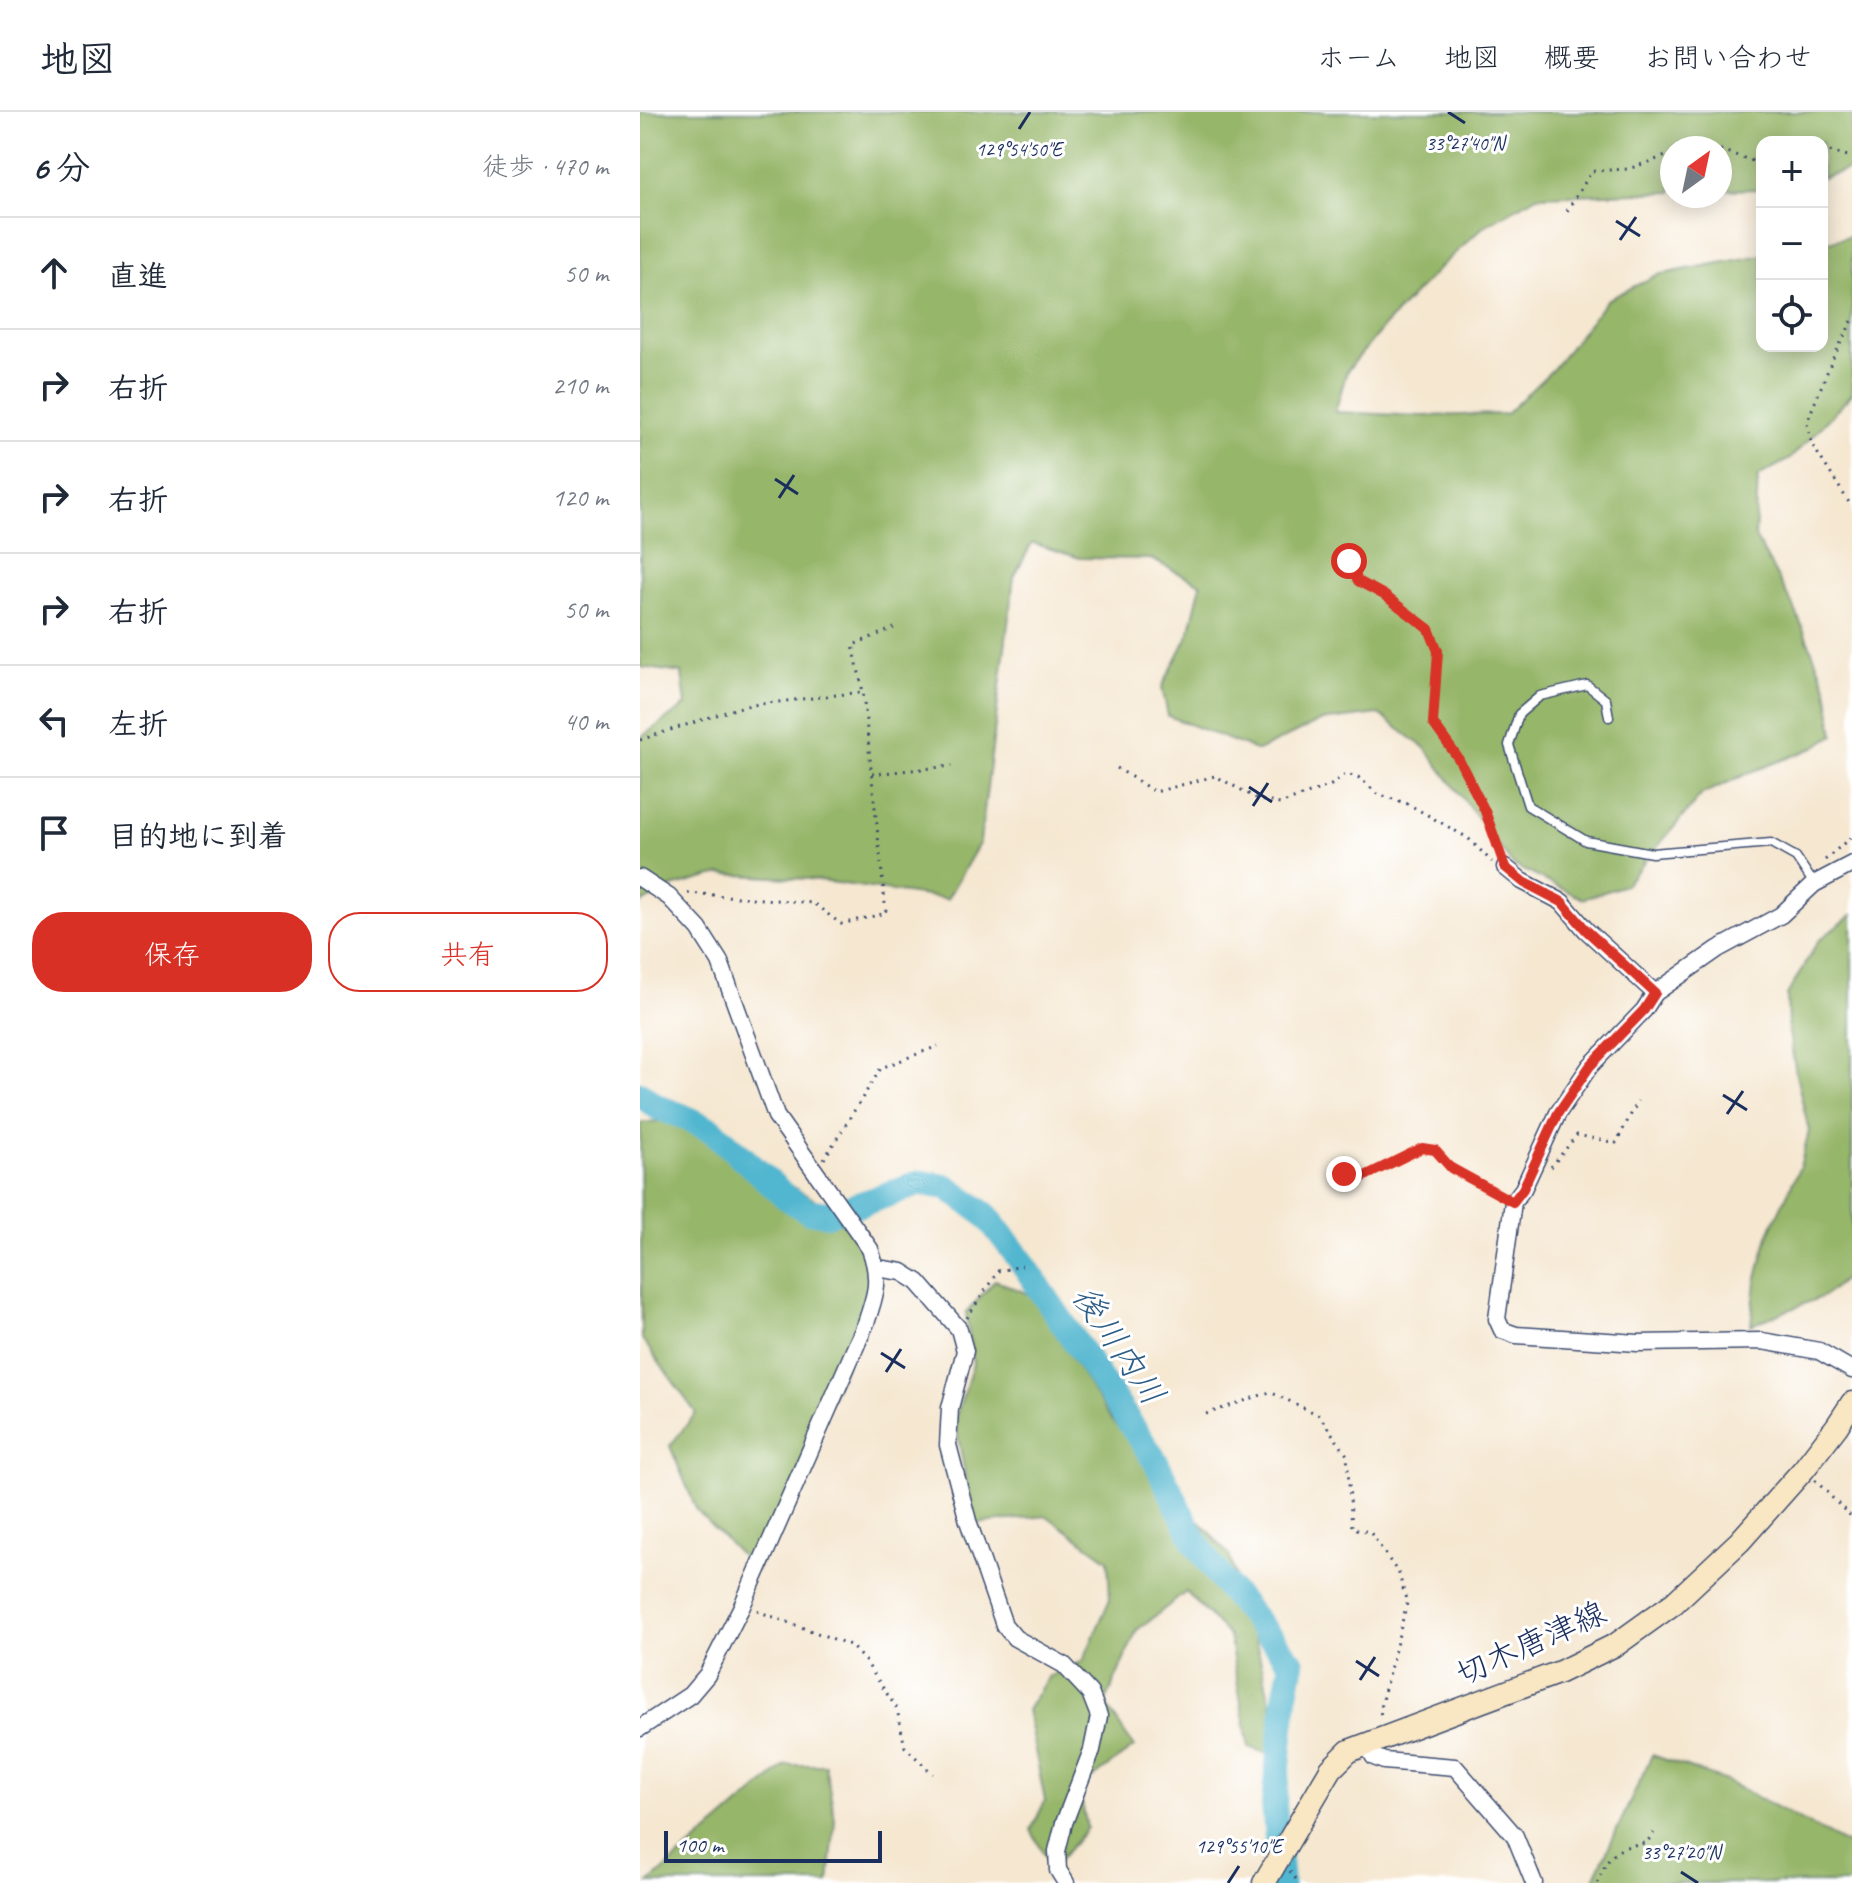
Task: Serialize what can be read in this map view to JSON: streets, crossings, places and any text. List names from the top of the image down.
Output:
{
  "streets": {
    "main road": ["切木唐津線"]
  },
  "water": ["後川内川"],
  "scale_bar": "100 m",
  "north": "top right",
  "page": {
    "header": "地図",
    "nav": [
      "ホーム",
      "地図",
      "概要",
      "お問い合わせ"
    ],
    "heading": ["6 分", "徒歩 · 470 m"],
    "map_buttons": ["+", "−"],
    "list": [
      ["直進", "50 m"],
      ["右折", "210 m"],
      ["右折", "120 m"],
      ["右折", "50 m"],
      ["左折", "40 m"],
      "目的地に到着"
    ],
    "buttons": ["保存", "共有"],
    "scale": "100 m"
  },
  "coordinates": [
    "33°27'40\"N",
    "129°54'50\"E",
    "129°55'10\"E",
    "33°27'20\"N"
  ]
}
